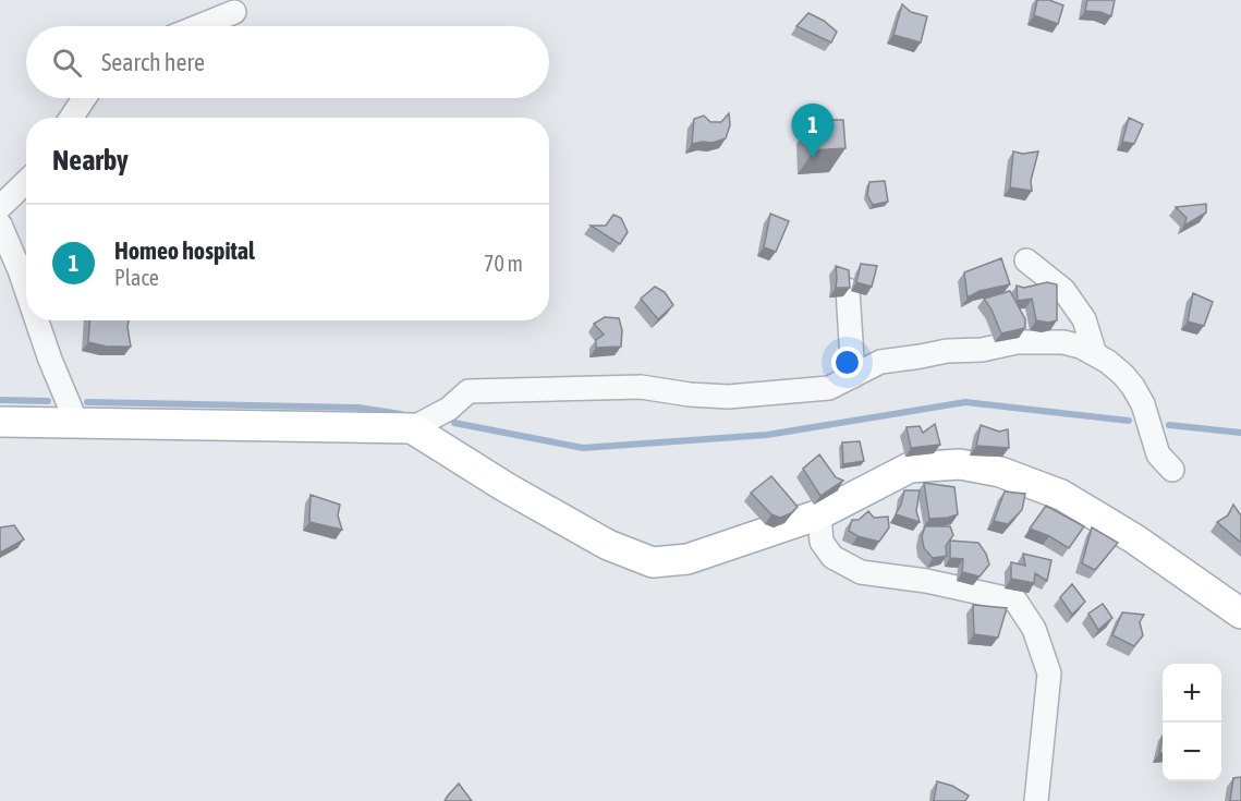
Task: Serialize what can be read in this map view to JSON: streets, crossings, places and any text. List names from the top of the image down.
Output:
{
  "page": {
    "search": "Search here",
    "pins": "1",
    "heading": "Nearby",
    "list": [
      {
        "mark": "1",
        "name": "Homeo hospital",
        "note": "Place",
        "value": "70 m"
      }
    ],
    "map_buttons": ["+", "−"]
  }
}
